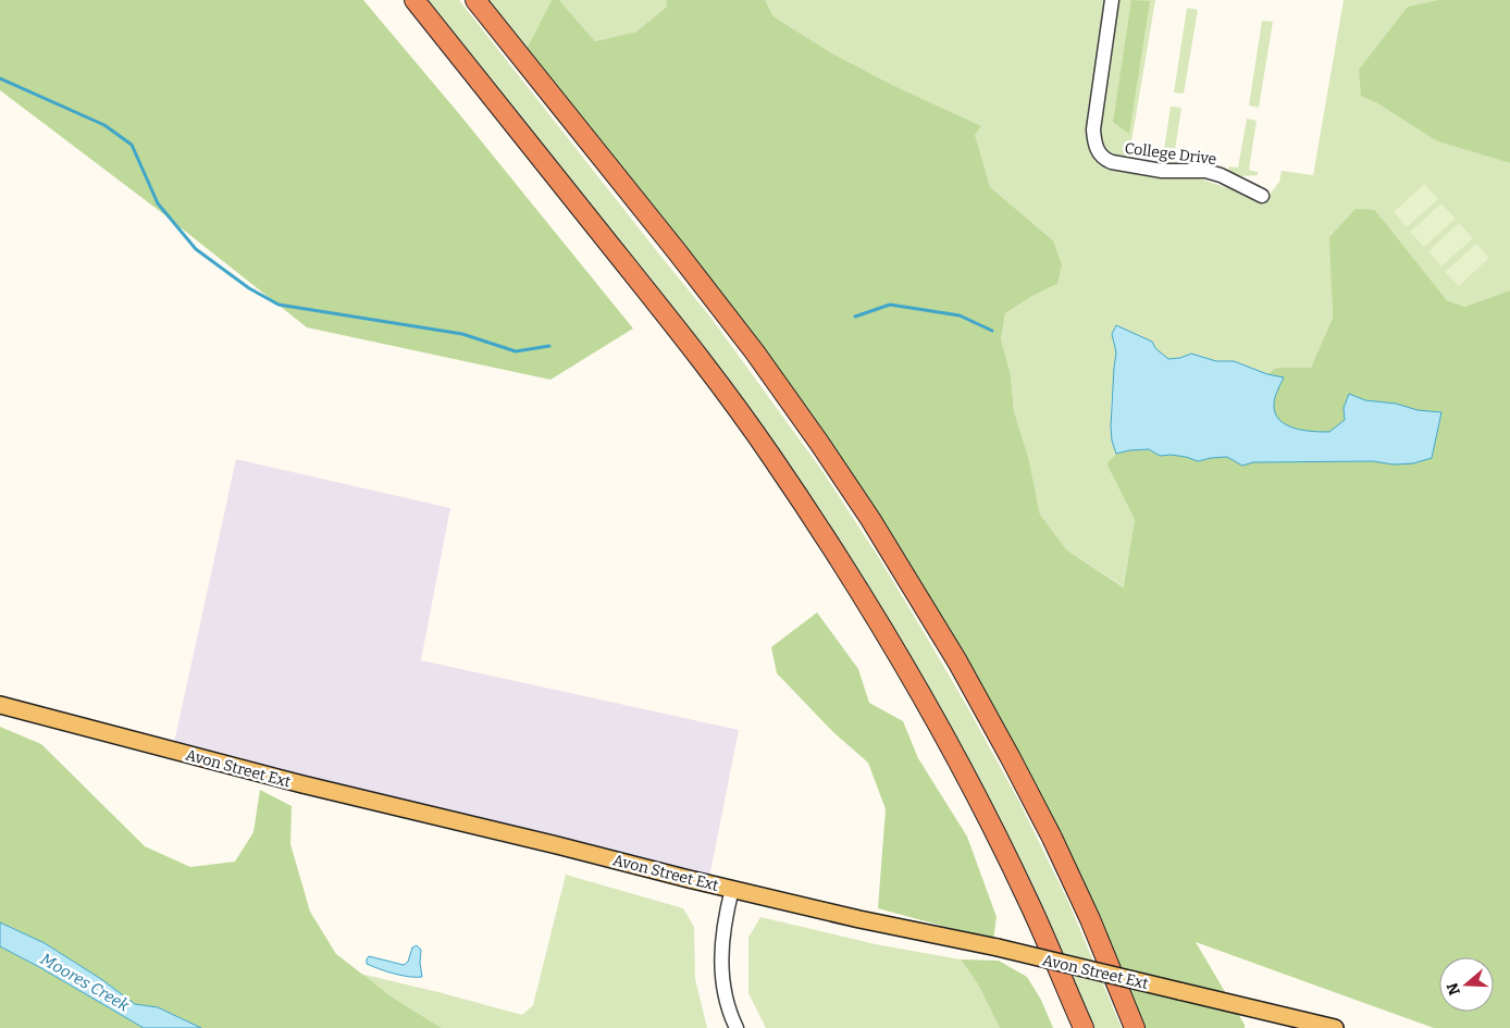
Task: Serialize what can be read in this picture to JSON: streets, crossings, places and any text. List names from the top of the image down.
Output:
{
  "streets": {
    "main road": ["Avon Street Ext"],
    "street": ["College Drive"]
  },
  "water": ["Moores Creek"],
  "north": "left"
}
